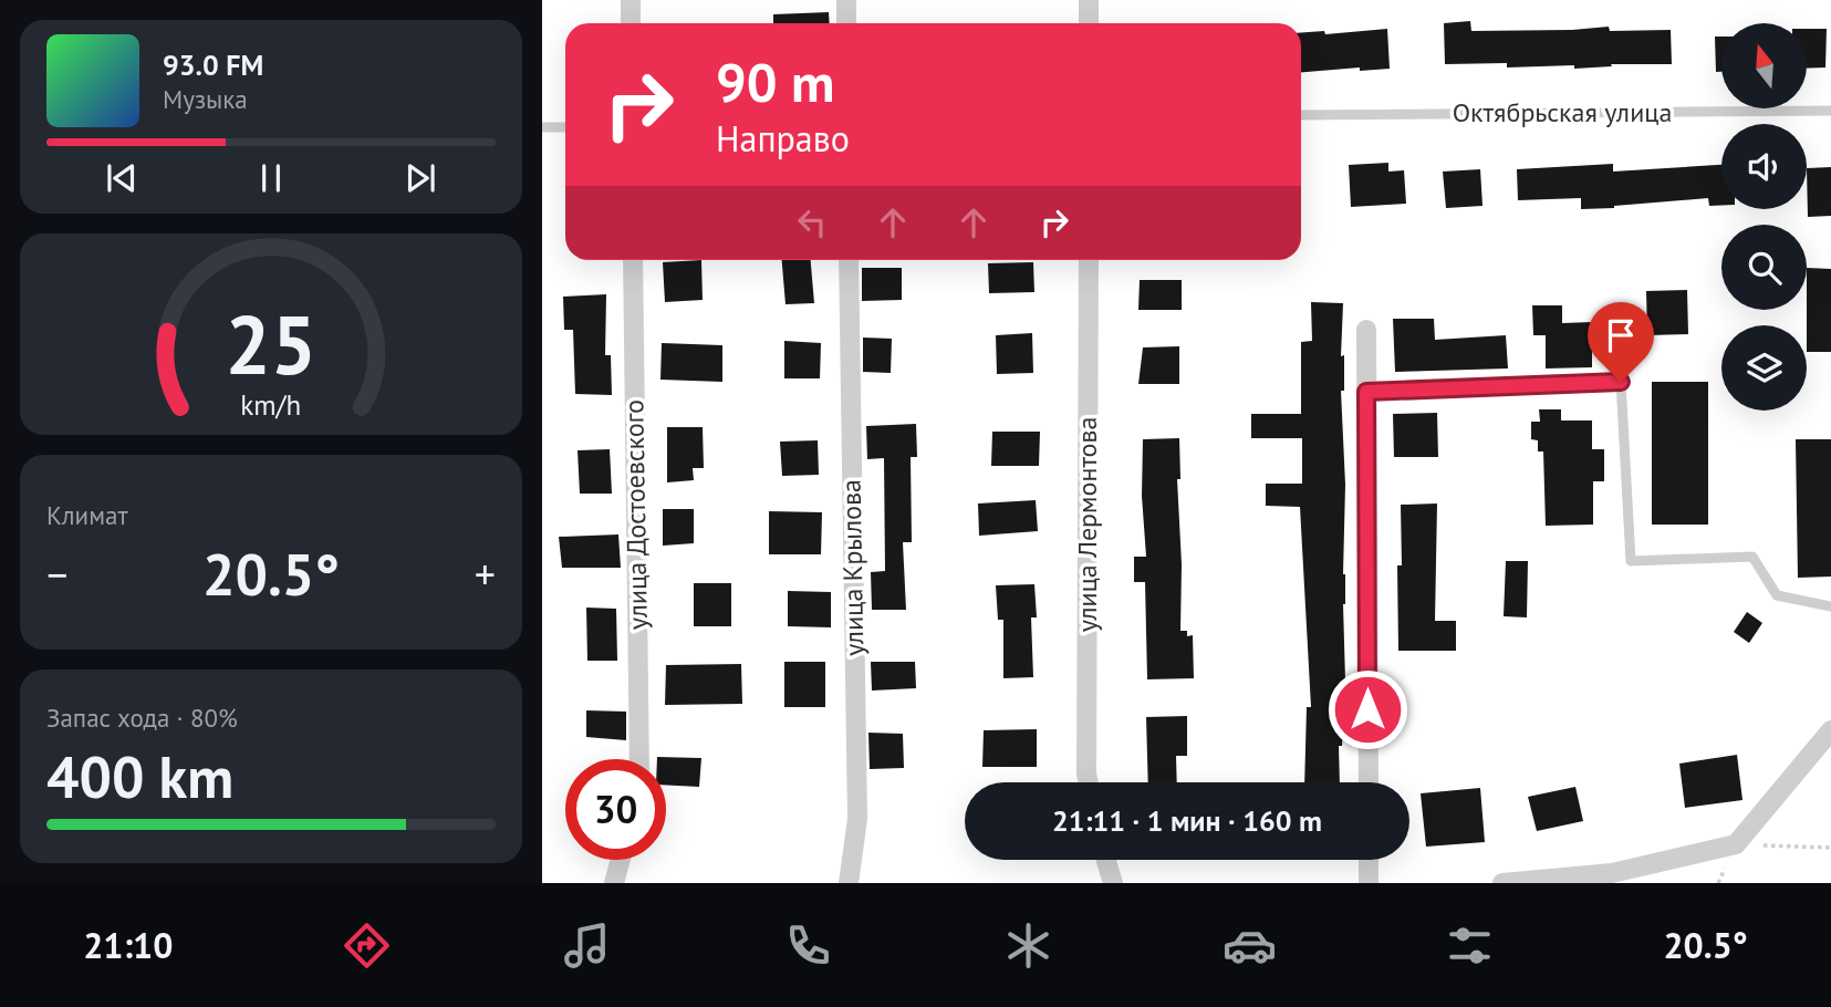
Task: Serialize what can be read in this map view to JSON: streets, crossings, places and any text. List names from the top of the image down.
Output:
{
  "streets": {
    "street": ["улица Достоевского", "улица Лермонтова", "улица Крылова"],
    "lane": ["Октябрьская улица"]
  },
  "north": "top",
  "page": {
    "turn": ["90 m", "Направо"],
    "song": ["93.0 FM", "Музыка"],
    "tile": [
      "Климат",
      ["Запас хода · 80%", "400 km"]
    ],
    "heat": ["−", "20.5°", "+"],
    "limit": "30",
    "trip": "21:11 · 1 мин · 160 m",
    "tabs": ["21:10", "20.5°"],
    "gauge": ["25", "km/h"]
  }
}
